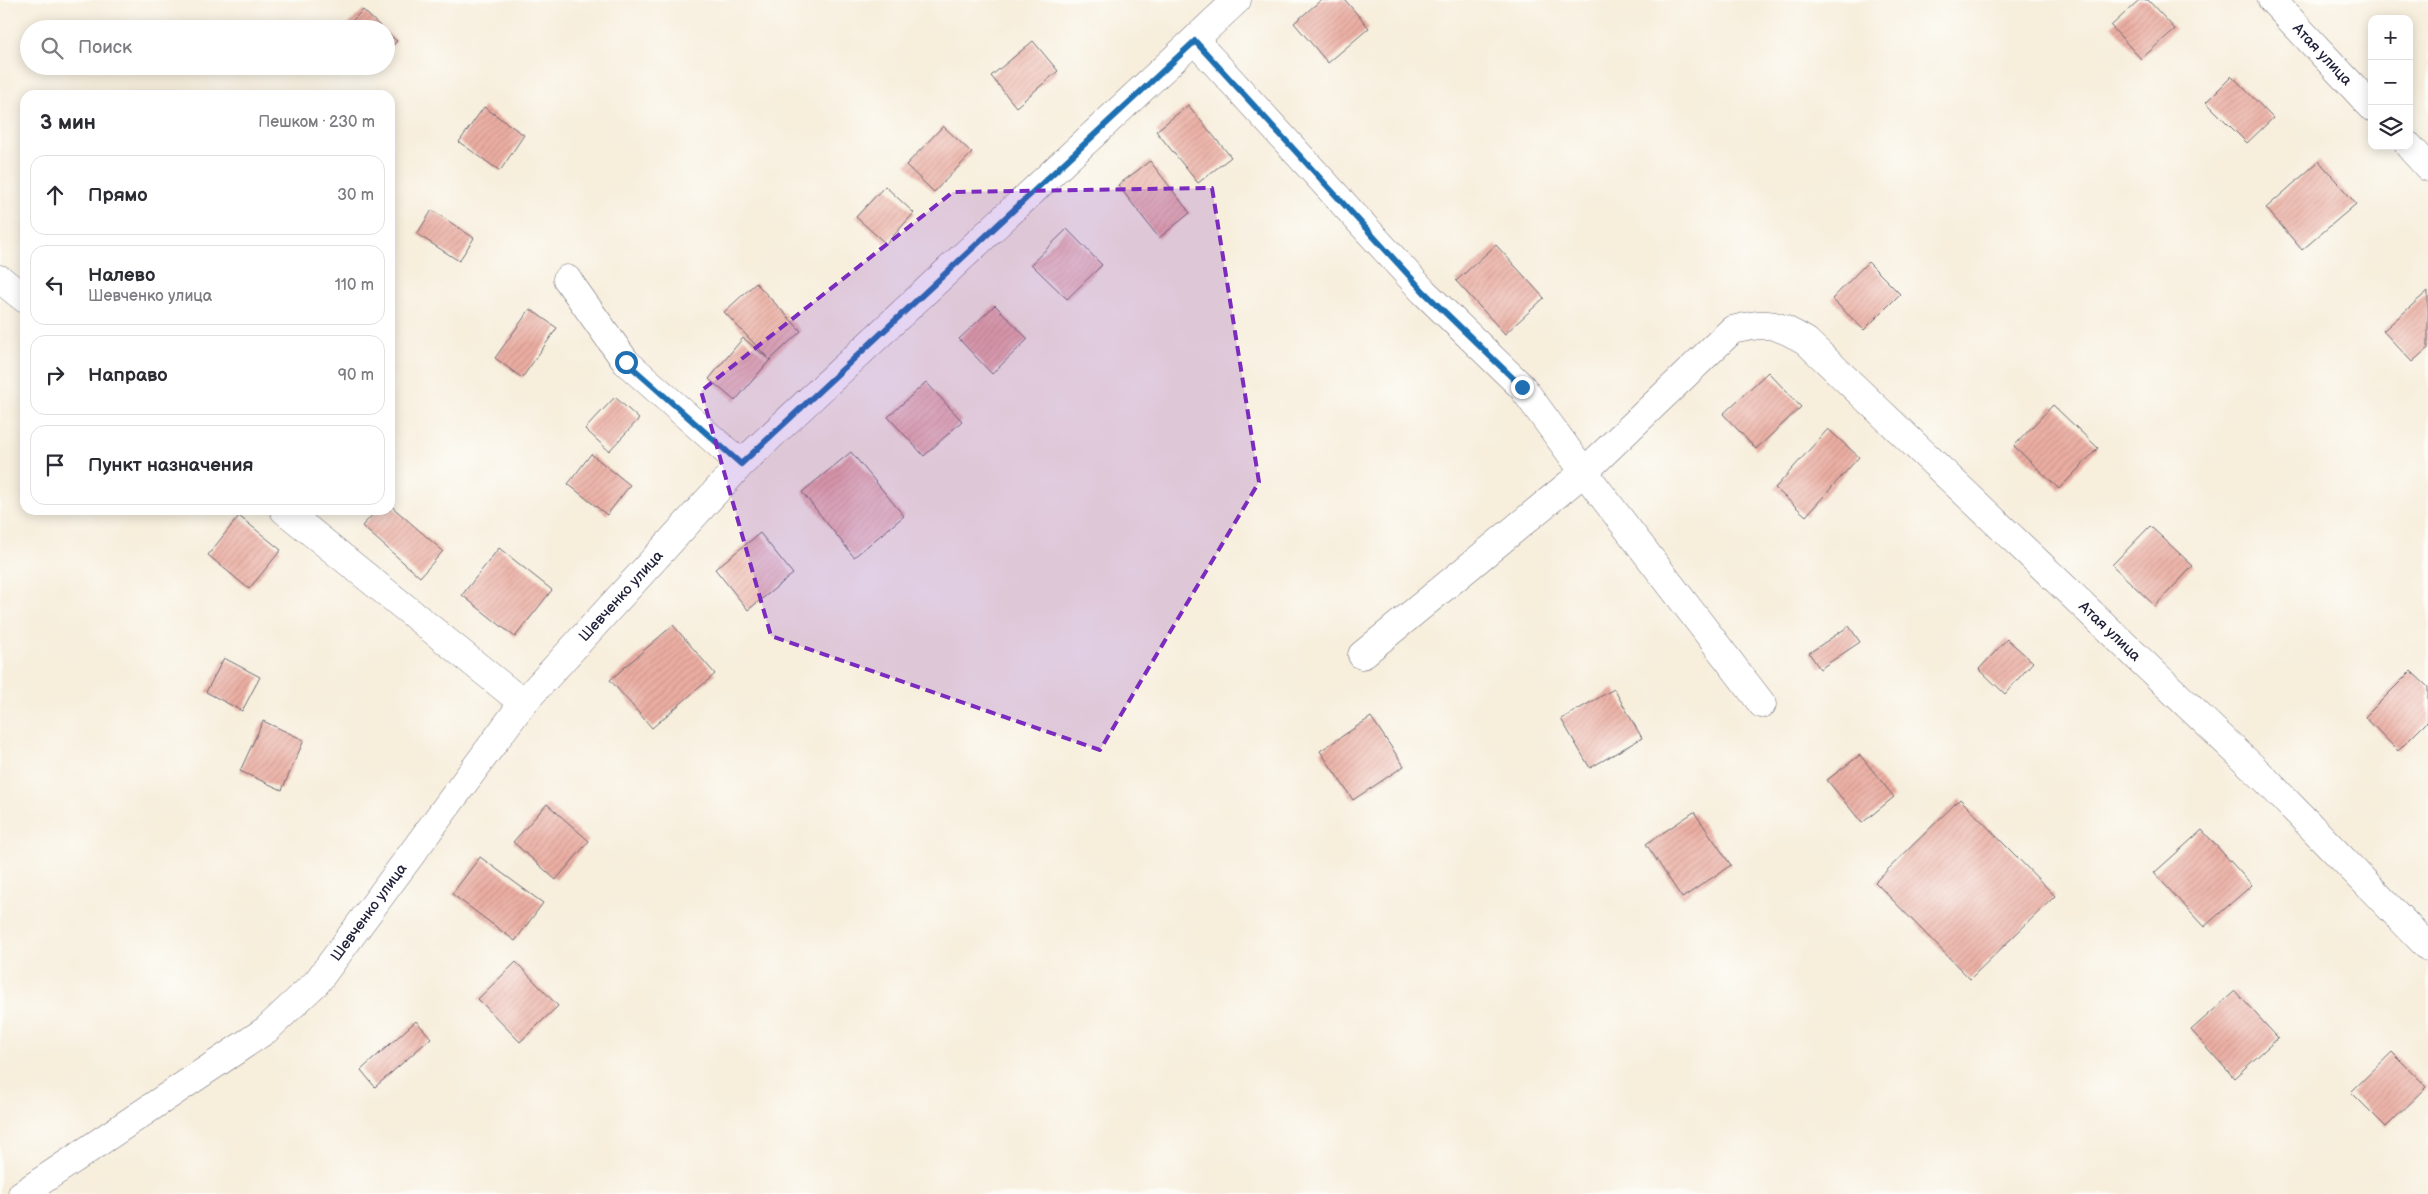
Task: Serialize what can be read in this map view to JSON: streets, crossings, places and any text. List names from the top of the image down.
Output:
{
  "streets": {
    "street": ["Атая улица", "Шевченко улица"]
  },
  "page": {
    "map_buttons": ["+", "−"],
    "search": "Поиск",
    "heading": ["3 мин", "Пешком · 230 m"],
    "list": [
      ["Прямо", "30 m"],
      ["Налево", "Шевченко улица", "110 m"],
      ["Направо", "90 m"],
      "Пункт назначения"
    ]
  }
}
